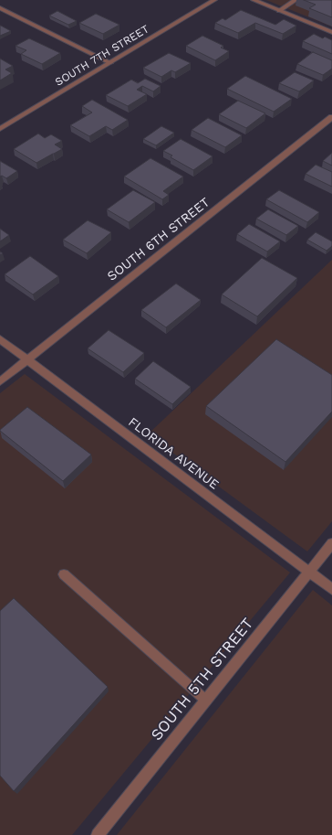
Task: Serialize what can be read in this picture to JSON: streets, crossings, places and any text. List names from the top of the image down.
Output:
{
  "streets": {
    "street": [
      "SOUTH 7TH STREET",
      "SOUTH 6TH STREET",
      "FLORIDA AVENUE",
      "SOUTH 5TH STREET"
    ]
  },
  "crossings": [
    ["SOUTH 6TH STREET", "FLORIDA AVENUE"],
    ["FLORIDA AVENUE", "SOUTH 5TH STREET"]
  ]
}
